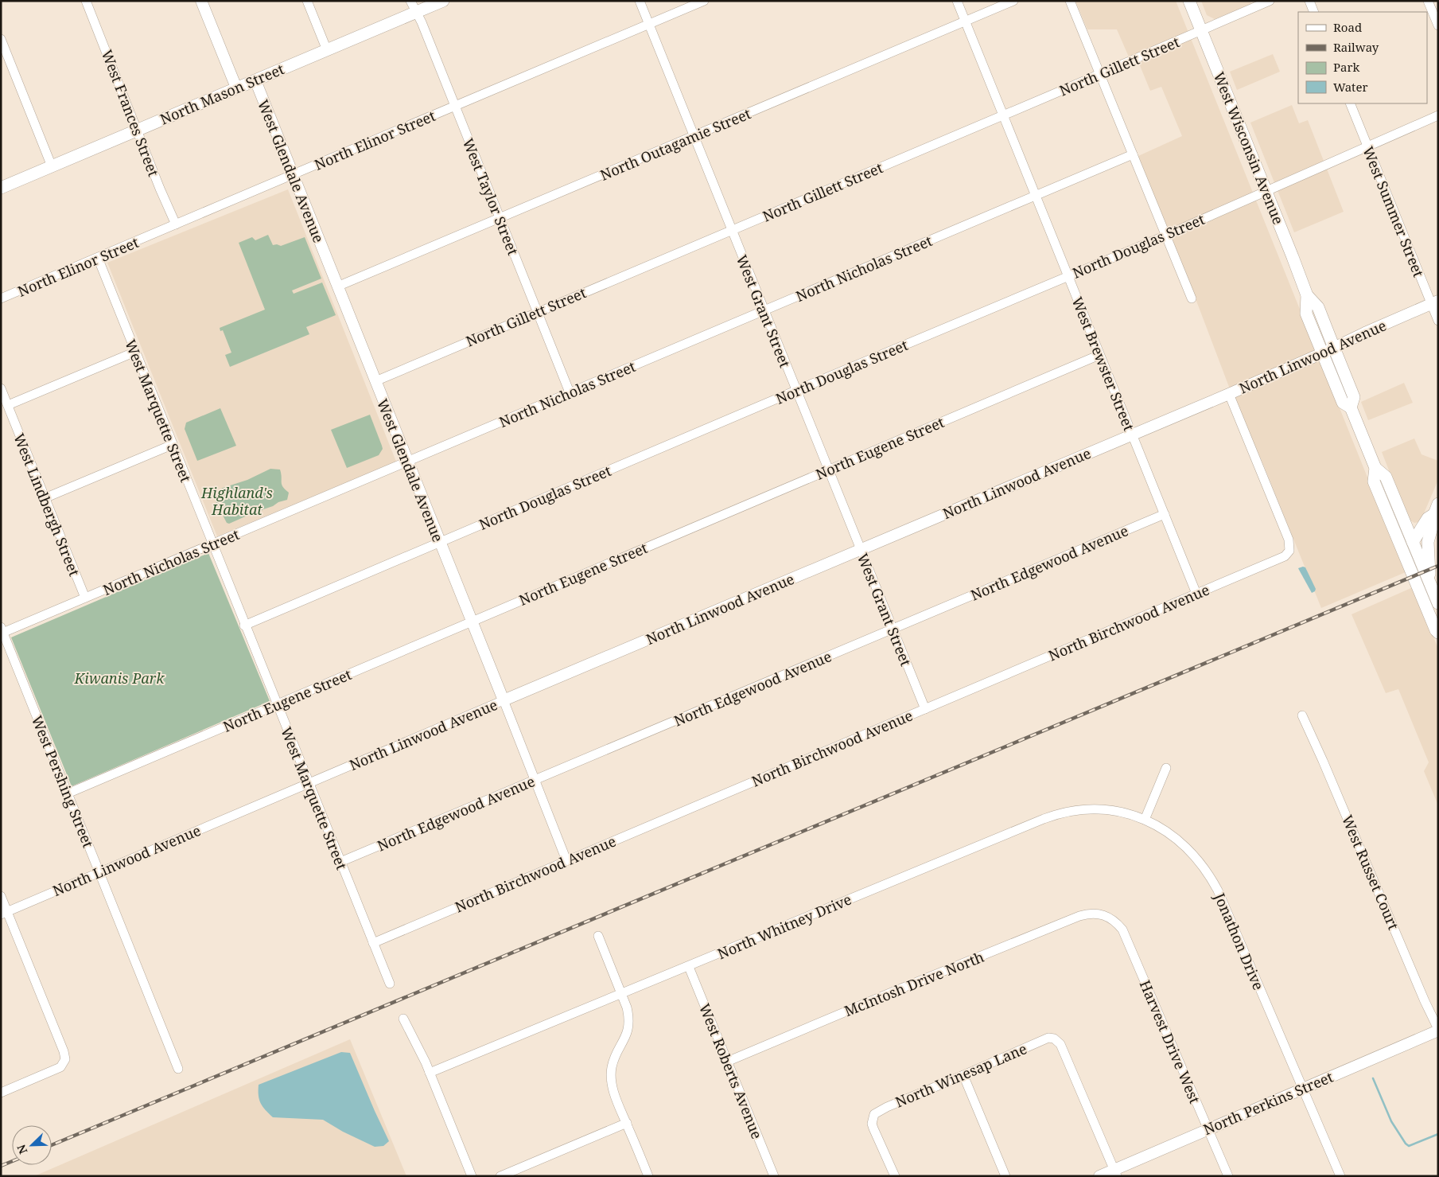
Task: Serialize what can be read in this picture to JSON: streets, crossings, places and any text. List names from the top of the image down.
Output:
{
  "streets": {
    "main road": ["North Mason Street", "West Wisconsin Avenue"],
    "street": [
      "North Gillett Street",
      "West Frances Street",
      "North Elinor Street",
      "North Outagamie Street",
      "West Glendale Avenue",
      "West Taylor Street",
      "West Summer Street",
      "North Douglas Street",
      "North Nicholas Street",
      "West Grant Street",
      "North Linwood Avenue",
      "West Brewster Street",
      "West Marquette Street",
      "North Eugene Street",
      "West Lindbergh Street",
      "North Edgewood Avenue",
      "North Birchwood Avenue",
      "West Pershing Street",
      "West Russet Court",
      "North Whitney Drive",
      "Jonathon Drive",
      "McIntosh Drive North",
      "Harvest Drive West",
      "West Roberts Avenue",
      "North Winesap Lane",
      "North Perkins Street"
    ]
  },
  "crossings": [
    ["North Gillett Street", "West Wisconsin Avenue"],
    ["North Gillett Street", "West Glendale Avenue"],
    ["North Gillett Street", "West Taylor Street"],
    ["North Gillett Street", "West Grant Street"],
    ["North Gillett Street", "West Brewster Street"],
    ["North Mason Street", "West Frances Street"],
    ["North Mason Street", "West Glendale Avenue"],
    ["North Mason Street", "West Taylor Street"],
    ["West Frances Street", "North Elinor Street"],
    ["North Elinor Street", "West Glendale Avenue"],
    ["North Elinor Street", "West Taylor Street"],
    ["North Elinor Street", "West Grant Street"],
    ["North Elinor Street", "West Marquette Street"],
    ["North Outagamie Street", "West Glendale Avenue"],
    ["North Outagamie Street", "West Taylor Street"],
    ["North Outagamie Street", "West Grant Street"],
    ["North Outagamie Street", "West Brewster Street"],
    ["West Wisconsin Avenue", "North Douglas Street"],
    ["West Wisconsin Avenue", "North Linwood Avenue"],
    ["West Glendale Avenue", "North Douglas Street"],
    ["West Glendale Avenue", "North Nicholas Street"],
    ["West Glendale Avenue", "North Linwood Avenue"],
    ["West Glendale Avenue", "North Eugene Street"],
    ["West Glendale Avenue", "North Edgewood Avenue"],
    ["West Glendale Avenue", "North Birchwood Avenue"],
    ["West Taylor Street", "North Nicholas Street"],
    ["West Summer Street", "North Douglas Street"],
    ["West Summer Street", "North Linwood Avenue"],
    ["North Douglas Street", "West Grant Street"],
    ["North Douglas Street", "West Brewster Street"],
    ["North Douglas Street", "West Marquette Street"],
    ["North Nicholas Street", "West Grant Street"],
    ["North Nicholas Street", "West Brewster Street"],
    ["North Nicholas Street", "West Marquette Street"],
    ["North Nicholas Street", "West Lindbergh Street"],
    ["North Nicholas Street", "West Pershing Street"],
    ["West Grant Street", "North Linwood Avenue"],
    ["West Grant Street", "North Eugene Street"],
    ["West Grant Street", "North Edgewood Avenue"],
    ["West Grant Street", "North Birchwood Avenue"],
    ["North Linwood Avenue", "West Brewster Street"],
    ["North Linwood Avenue", "West Marquette Street"],
    ["North Linwood Avenue", "North Birchwood Avenue"],
    ["North Linwood Avenue", "West Pershing Street"],
    ["West Brewster Street", "North Eugene Street"],
    ["West Brewster Street", "North Edgewood Avenue"],
    ["West Brewster Street", "North Birchwood Avenue"],
    ["West Marquette Street", "North Eugene Street"],
    ["West Marquette Street", "North Edgewood Avenue"],
    ["West Marquette Street", "North Birchwood Avenue"],
    ["North Eugene Street", "West Pershing Street"],
    ["West Russet Court", "North Perkins Street"],
    ["North Whitney Drive", "Jonathon Drive"],
    ["North Whitney Drive", "West Roberts Avenue"],
    ["Jonathon Drive", "North Perkins Street"],
    ["McIntosh Drive North", "Harvest Drive West"],
    ["McIntosh Drive North", "West Roberts Avenue"],
    ["Harvest Drive West", "North Perkins Street"],
    ["North Winesap Lane", "North Perkins Street"]
  ],
  "parks": ["Highland's Habitat", "Kiwanis Park"],
  "legend": [
    "Road",
    "Railway",
    "Park",
    "Water"
  ],
  "north": "bottom left"
}
